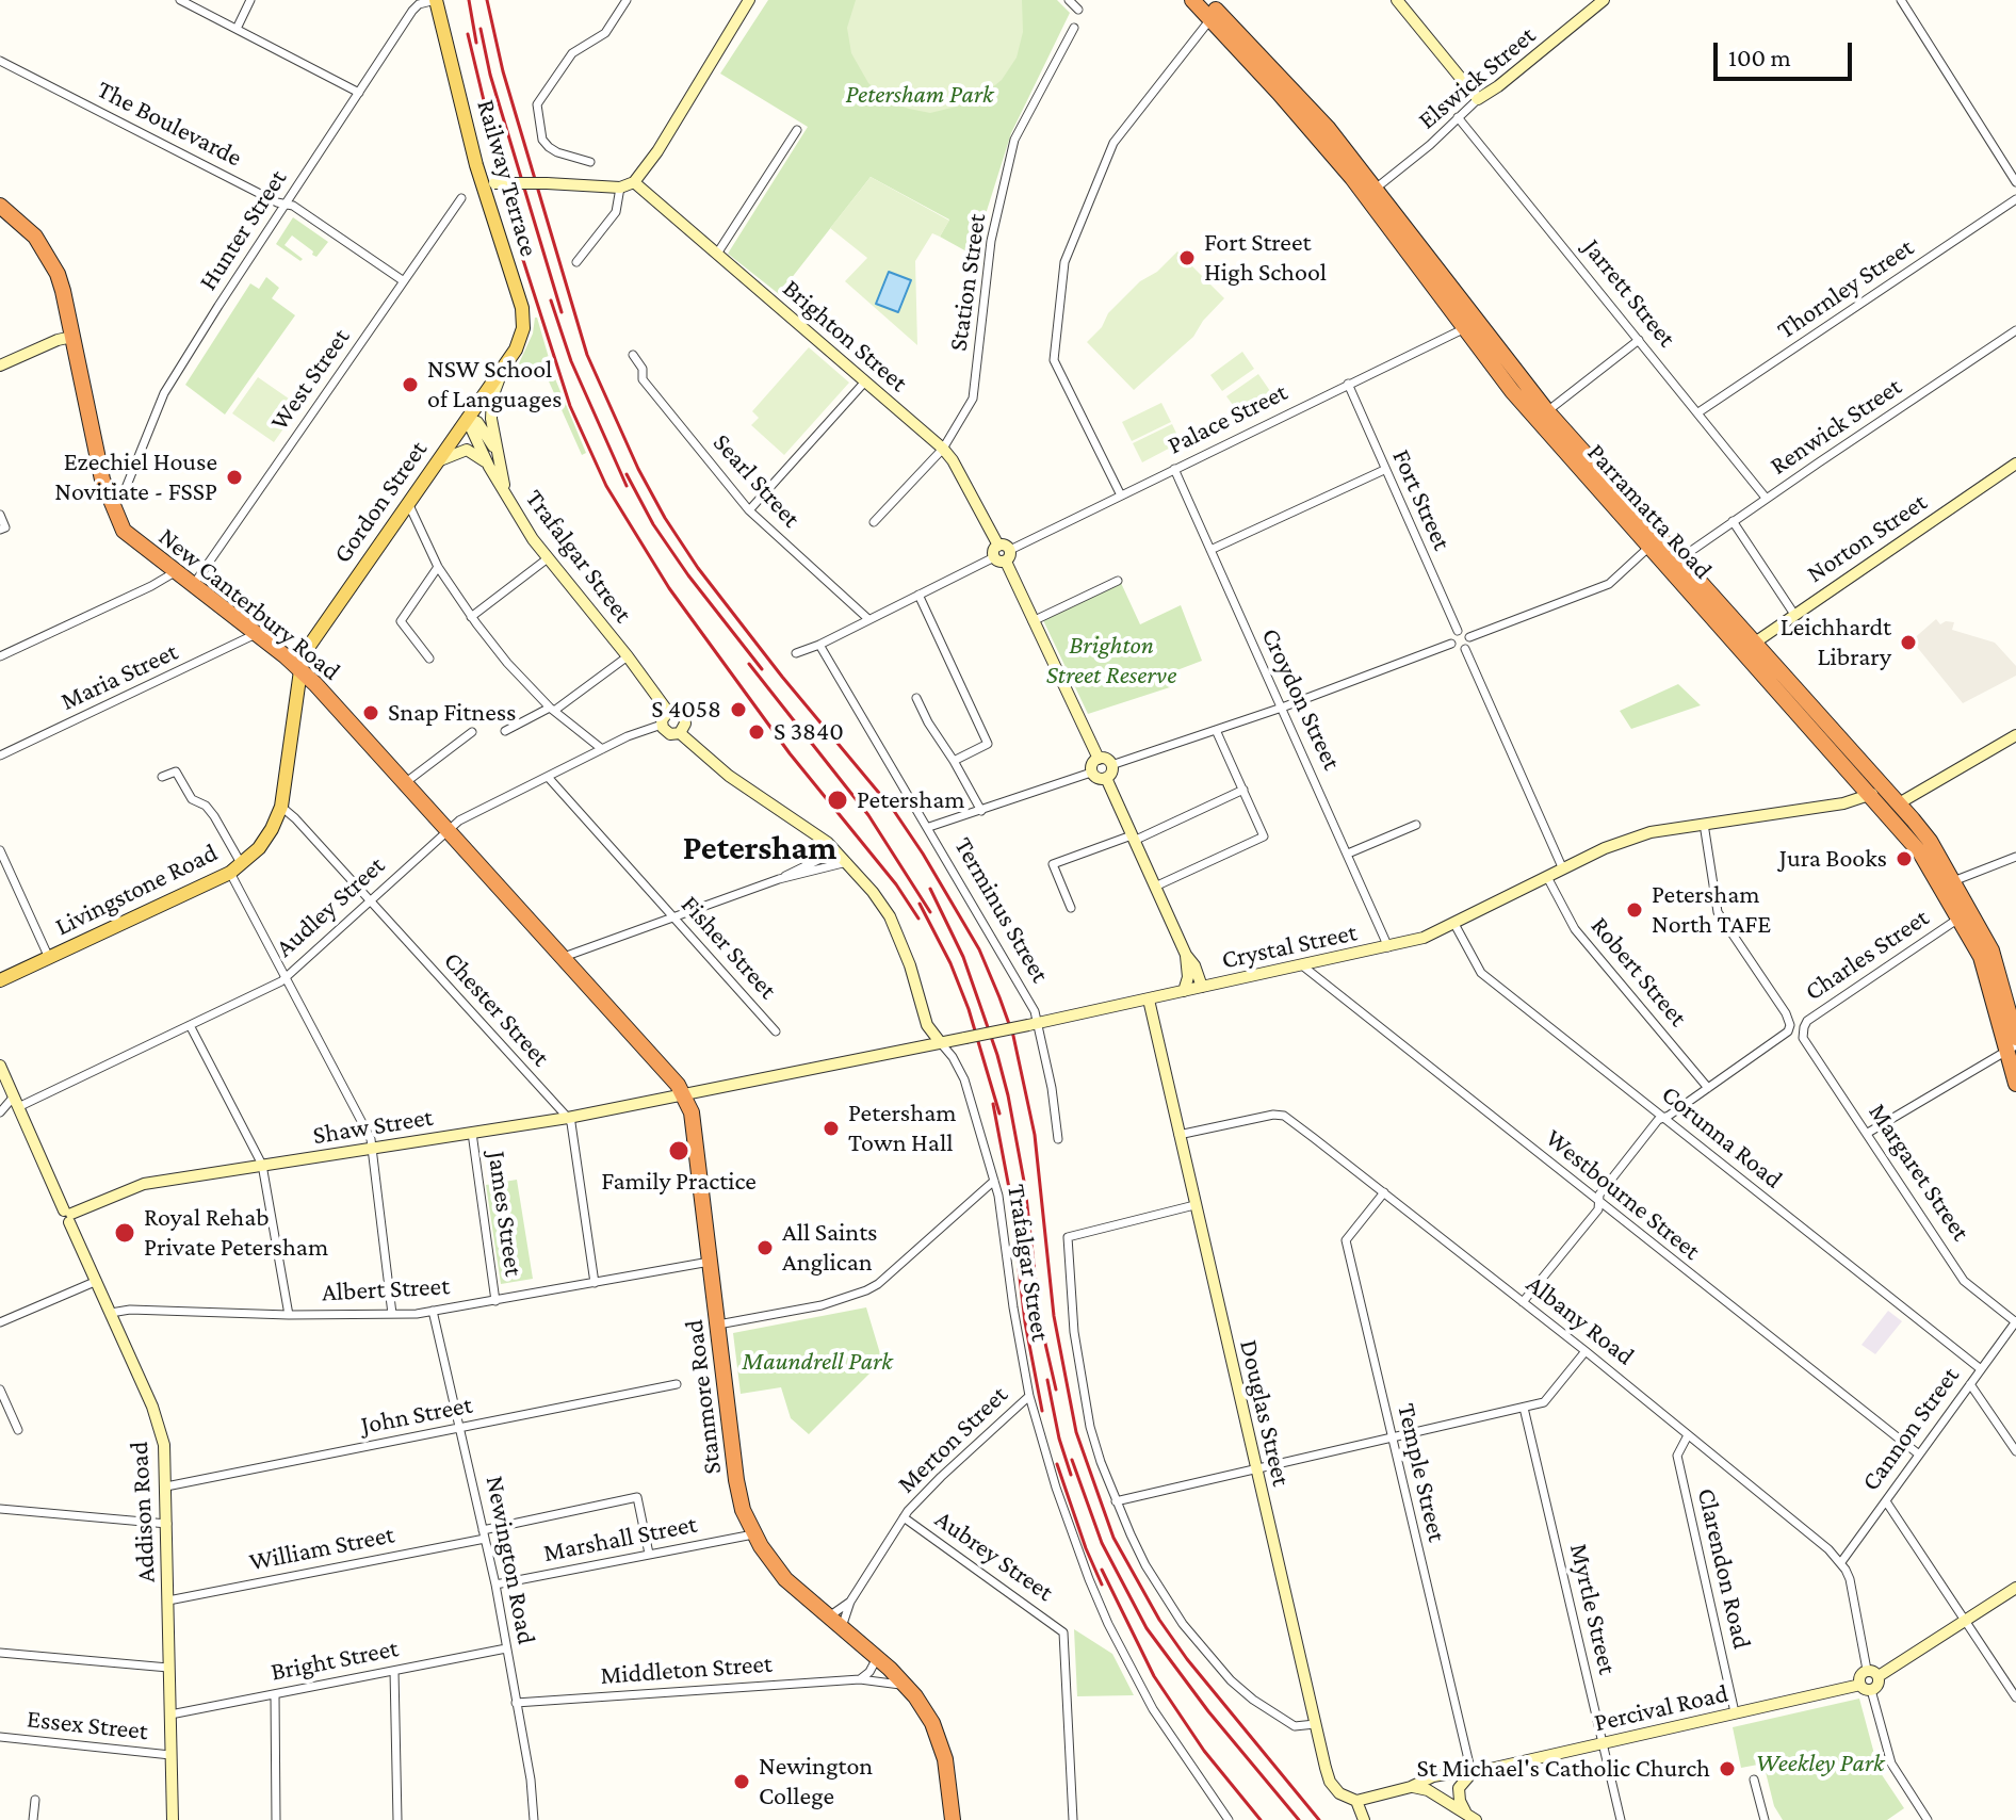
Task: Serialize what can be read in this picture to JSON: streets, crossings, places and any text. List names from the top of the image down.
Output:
{
  "streets": {
    "highway": ["Parramatta Road", "New Canterbury Road", "Stanmore Road"],
    "main road": ["Railway Terrace", "Gordon Street", "Livingstone Road"],
    "street": [
      "Elswick Street",
      "The Boulevarde",
      "Hunter Street",
      "Station Street",
      "Thornley Street",
      "Jarrett Street",
      "Brighton Street",
      "West Street",
      "Palace Street",
      "Renwick Street",
      "Searl Street",
      "Fort Street",
      "Norton Street",
      "Trafalgar Street",
      "Maria Street",
      "Croydon Street",
      "Audley Street",
      "Terminus Street",
      "Crystal Street",
      "Fisher Street",
      "Charles Street",
      "Robert Street",
      "Chester Street",
      "Shaw Street",
      "Corunna Road",
      "Margaret Street",
      "Westbourne Street",
      "James Street",
      "Albert Street",
      "Albany Road",
      "Douglas Street",
      "John Street",
      "Cannon Street",
      "Merton Street",
      "Temple Street",
      "Addison Road",
      "Marshall Street",
      "William Street",
      "Aubrey Street",
      "Newington Road",
      "Clarendon Road",
      "Myrtle Street",
      "Bright Street",
      "Middleton Street",
      "Percival Road",
      "Essex Street"
    ]
  },
  "crossings": [
    ["Elswick Street", "Jarrett Street"],
    ["Elswick Street", "Parramatta Road"],
    ["The Boulevarde", "Hunter Street"],
    ["The Boulevarde", "West Street"],
    ["Railway Terrace", "Hunter Street"],
    ["Railway Terrace", "Gordon Street"],
    ["Hunter Street", "New Canterbury Road"],
    ["Station Street", "Brighton Street"],
    ["Thornley Street", "Jarrett Street"],
    ["Jarrett Street", "Renwick Street"],
    ["Brighton Street", "Palace Street"],
    ["West Street", "New Canterbury Road"],
    ["Palace Street", "Searl Street"],
    ["Palace Street", "Fort Street"],
    ["Palace Street", "Parramatta Road"],
    ["Palace Street", "Croydon Street"],
    ["Palace Street", "Terminus Street"],
    ["Renwick Street", "Parramatta Road"],
    ["Gordon Street", "Trafalgar Street"],
    ["Gordon Street", "New Canterbury Road"],
    ["Gordon Street", "Livingstone Road"],
    ["Parramatta Road", "Norton Street"],
    ["Parramatta Road", "Crystal Street"],
    ["Parramatta Road", "Charles Street"],
    ["Trafalgar Street", "Audley Street"],
    ["Trafalgar Street", "Crystal Street"],
    ["Trafalgar Street", "Merton Street"],
    ["New Canterbury Road", "Maria Street"],
    ["New Canterbury Road", "Livingstone Road"],
    ["New Canterbury Road", "Audley Street"],
    ["New Canterbury Road", "Crystal Street"],
    ["New Canterbury Road", "Shaw Street"],
    ["New Canterbury Road", "Stanmore Road"],
    ["Croydon Street", "Crystal Street"],
    ["Livingstone Road", "Chester Street"],
    ["Audley Street", "Fisher Street"],
    ["Audley Street", "Chester Street"],
    ["Audley Street", "Addison Road"],
    ["Terminus Street", "Crystal Street"],
    ["Crystal Street", "Charles Street"],
    ["Crystal Street", "Robert Street"],
    ["Crystal Street", "Shaw Street"],
    ["Crystal Street", "Corunna Road"],
    ["Crystal Street", "Westbourne Street"],
    ["Crystal Street", "Stanmore Road"],
    ["Crystal Street", "Douglas Street"],
    ["Charles Street", "Robert Street"],
    ["Charles Street", "Corunna Road"],
    ["Charles Street", "Margaret Street"],
    ["Charles Street", "Westbourne Street"],
    ["Charles Street", "Albany Road"],
    ["Chester Street", "Shaw Street"],
    ["Shaw Street", "James Street"],
    ["Shaw Street", "Stanmore Road"],
    ["Shaw Street", "Addison Road"],
    ["Corunna Road", "Cannon Street"],
    ["Margaret Street", "Cannon Street"],
    ["Westbourne Street", "Cannon Street"],
    ["James Street", "Albert Street"],
    ["Albert Street", "Stanmore Road"],
    ["Albert Street", "Addison Road"],
    ["Albert Street", "Newington Road"],
    ["Albany Road", "Douglas Street"],
    ["Albany Road", "Cannon Street"],
    ["Albany Road", "Temple Street"],
    ["Albany Road", "Clarendon Road"],
    ["Stanmore Road", "Merton Street"],
    ["Stanmore Road", "Marshall Street"],
    ["Stanmore Road", "Middleton Street"],
    ["Douglas Street", "Percival Road"],
    ["John Street", "Addison Road"],
    ["John Street", "Newington Road"],
    ["Merton Street", "Aubrey Street"],
    ["Temple Street", "Percival Road"],
    ["Addison Road", "William Street"],
    ["Addison Road", "Bright Street"],
    ["Addison Road", "Essex Street"],
    ["Marshall Street", "William Street"],
    ["Marshall Street", "Newington Road"],
    ["William Street", "Newington Road"],
    ["Newington Road", "Bright Street"],
    ["Newington Road", "Middleton Street"],
    ["Clarendon Road", "Percival Road"],
    ["Myrtle Street", "Percival Road"]
  ],
  "districts": ["Petersham"],
  "parks": [
    "Petersham Park",
    "Brighton Street Reserve",
    "Maundrell Park",
    "Weekley Park"
  ],
  "places": [
    "Fort Street High School",
    "NSW School of Languages",
    "Ezechiel House Novitiate - FSSP",
    "Leichhardt Library",
    "S 4058",
    "Snap Fitness",
    "S 3840",
    "Petersham",
    "Jura Books",
    "Petersham North TAFE",
    "Petersham Town Hall",
    "Family Practice",
    "Royal Rehab Private Petersham",
    "All Saints Anglican",
    "St Michael's Catholic Church",
    "Newington College"
  ],
  "scale_bar": "100 m"
}
